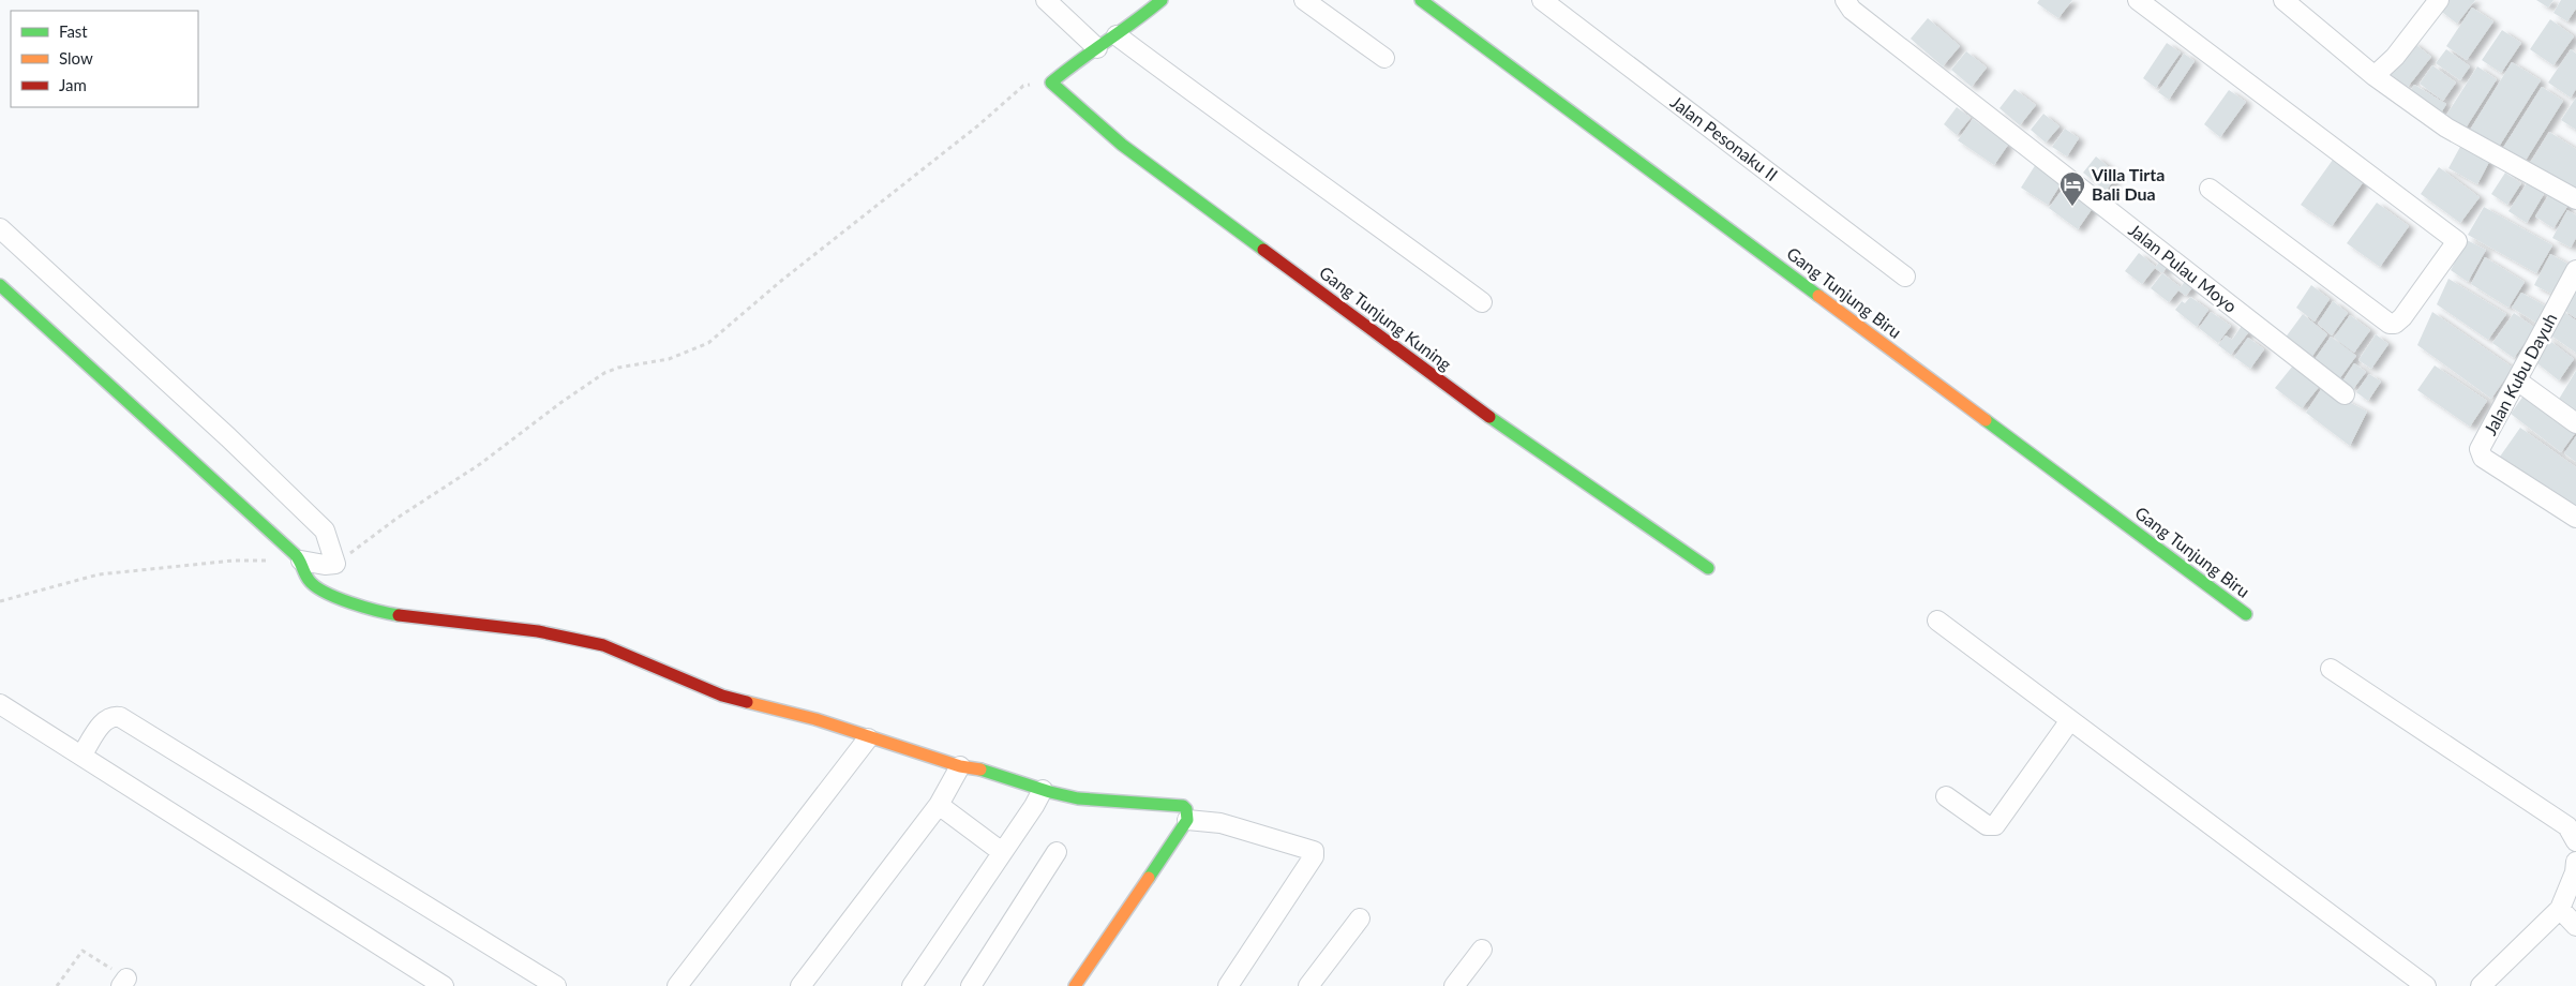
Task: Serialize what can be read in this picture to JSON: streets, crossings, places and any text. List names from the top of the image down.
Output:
{
  "streets": {
    "street": [
      "Jalan Pesonaku II",
      "Jalan Pulau Moyo",
      "Gang Tunjung Biru",
      "Gang Tunjung Kuning",
      "Jalan Kubu Dayuh"
    ]
  },
  "places": {
    "hotel": ["Villa Tirta Bali Dua"]
  },
  "legend": ["Fast", "Slow", "Jam"]
}
